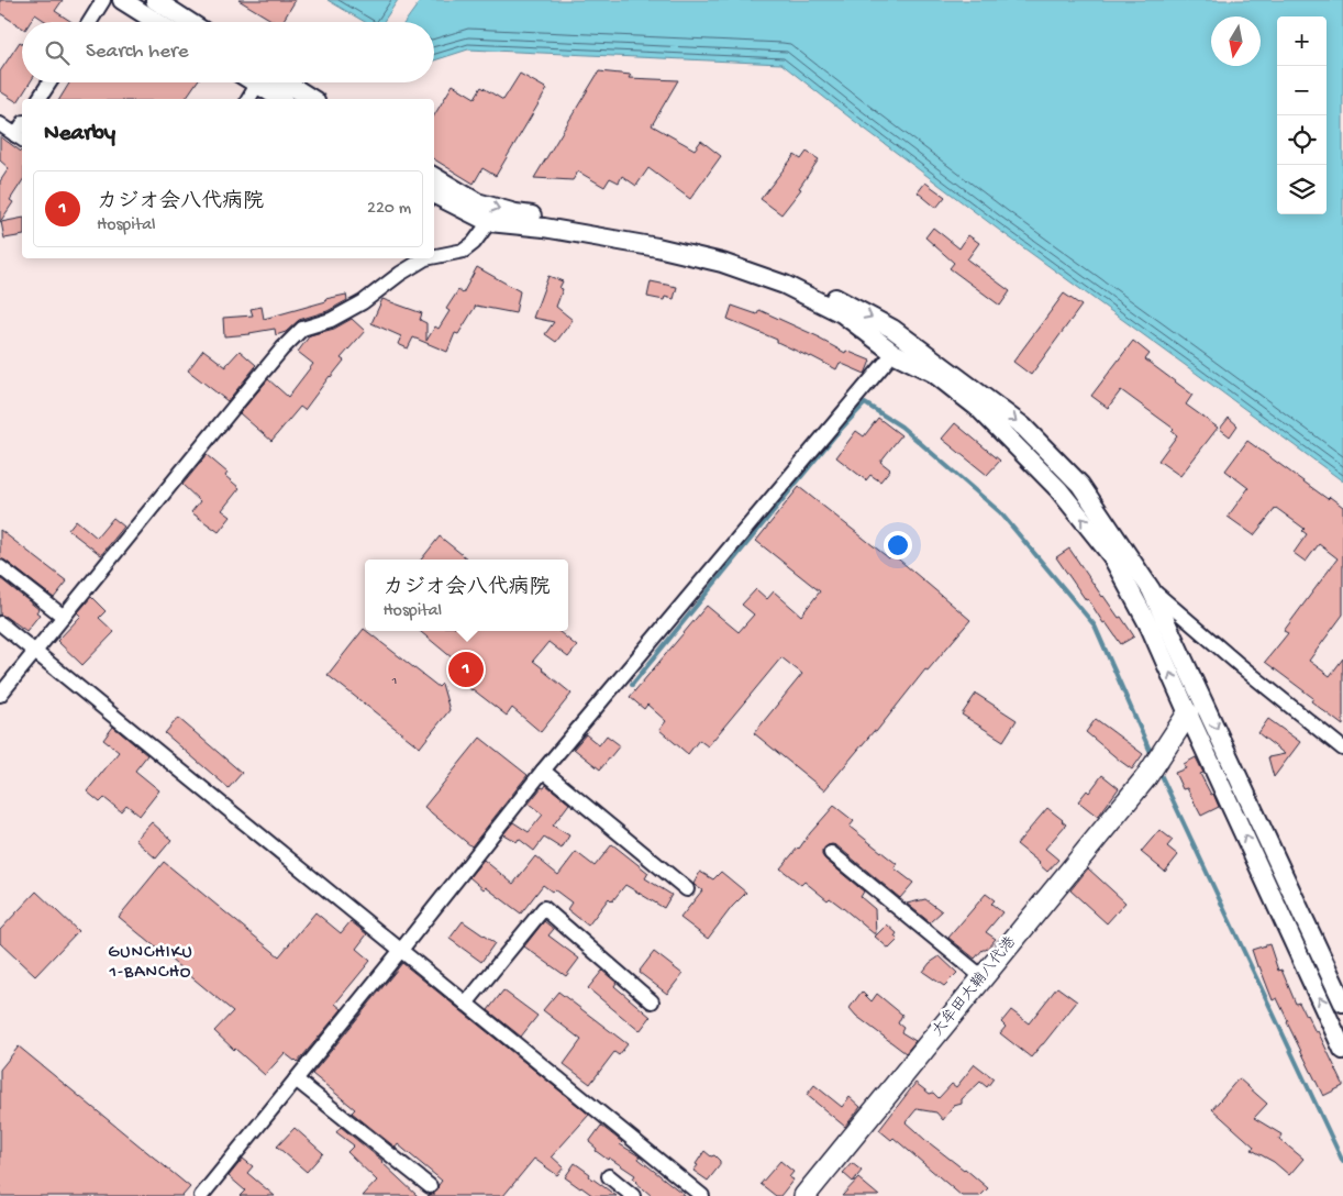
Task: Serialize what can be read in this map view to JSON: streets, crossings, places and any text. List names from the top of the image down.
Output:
{
  "streets": {
    "main road": ["大牟田大鞘八代港"]
  },
  "districts": ["GUNCHIKU 1-BANCHO"],
  "house_numbers": ["1"],
  "north": "bottom",
  "page": {
    "map_buttons": ["+", "−"],
    "search": "Search here",
    "heading": "Nearby",
    "list": [
      {
        "mark": "1",
        "name": "カジオ会八代病院",
        "note": "Hospital",
        "value": "220 m"
      }
    ],
    "popup": ["カジオ会八代病院", "Hospital"],
    "pins": "1"
  }
}
